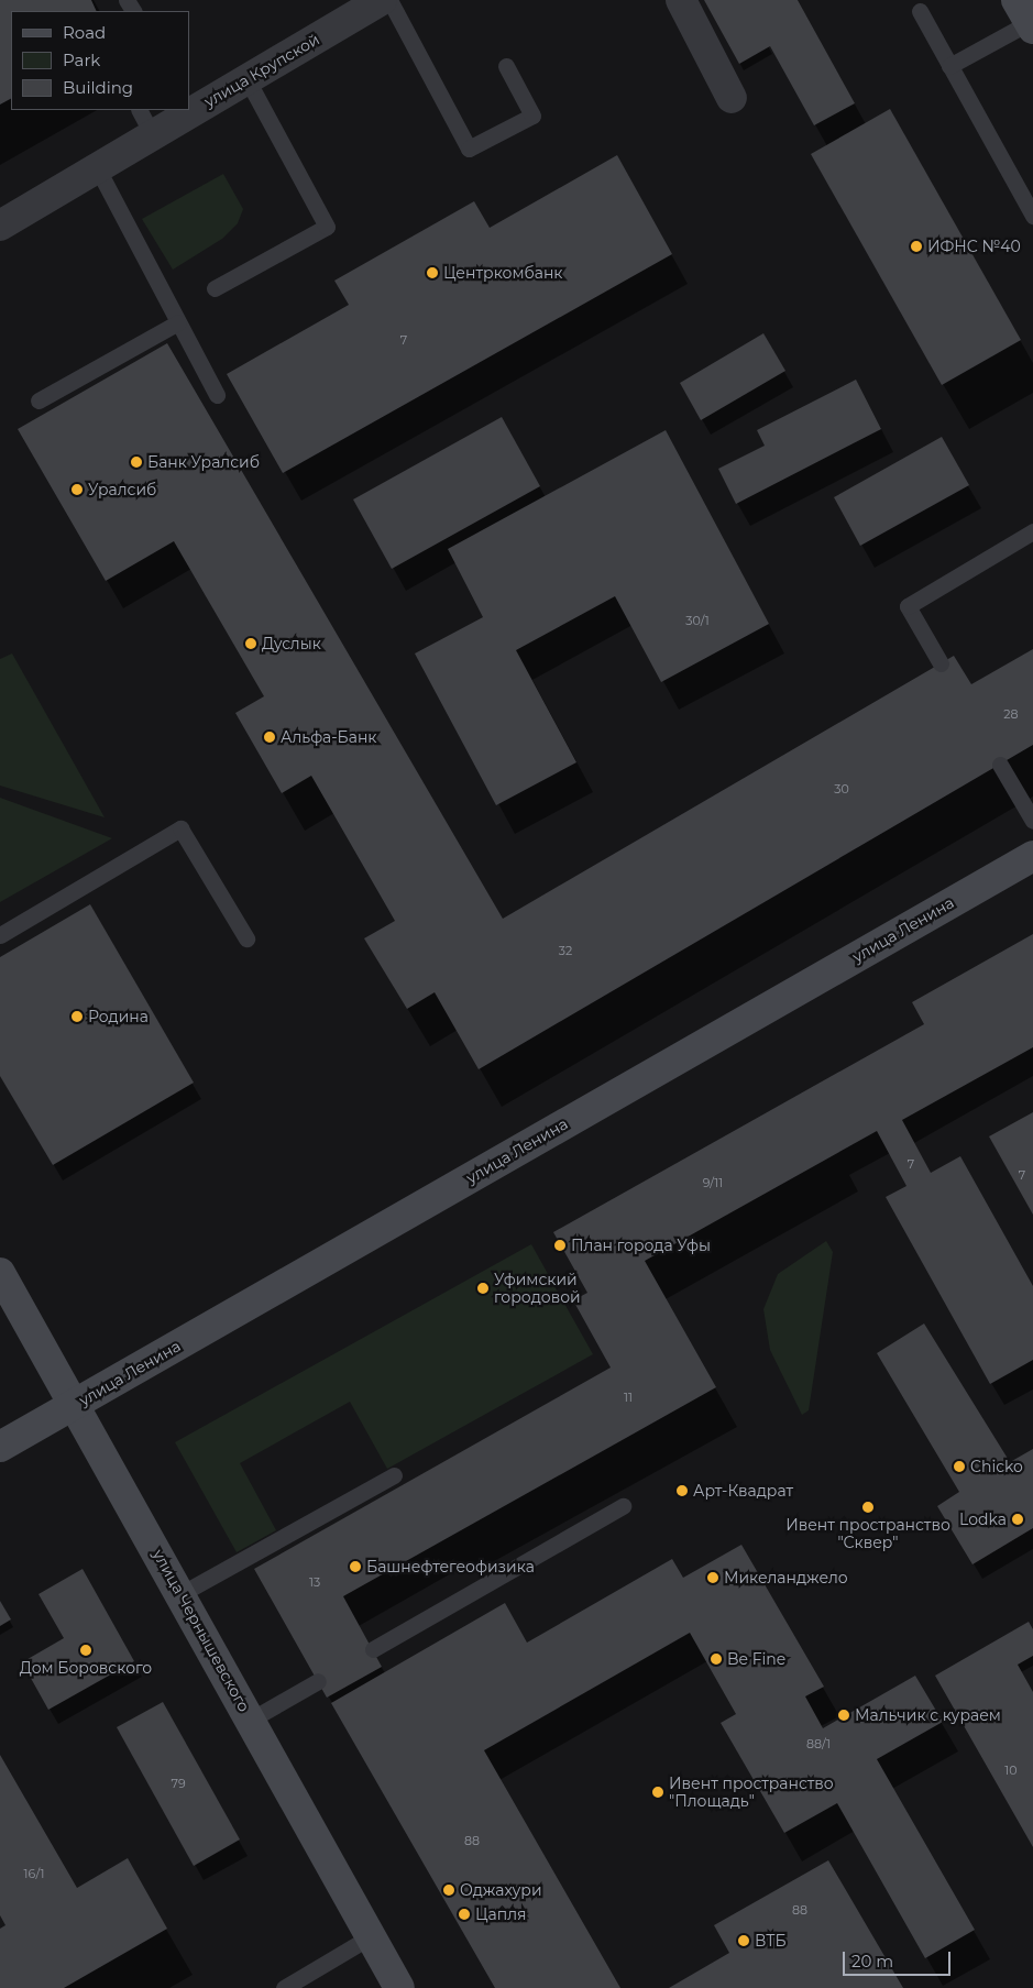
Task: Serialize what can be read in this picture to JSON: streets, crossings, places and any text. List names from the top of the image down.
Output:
{
  "streets": {
    "main road": ["улица Ленина", "улица Чернышевского"],
    "street": ["улица Крупской"]
  },
  "crossings": [
    ["улица Ленина", "улица Чернышевского"]
  ],
  "places": [
    "ИФНС №40",
    "Центркомбанк",
    "Банк Уралсиб",
    "Уралсиб",
    "Дуслык",
    "Альфа-Банк",
    "Родина",
    "План города Уфы",
    "Уфимский городовой",
    "Chicko",
    "Арт-Квадрат",
    "Ивент пространство \"Сквер\"",
    "Lodka",
    "Башнефтегеофизика",
    "Микеланджело",
    "Дом Боровского",
    "Be Fine",
    "Мальчик с кураем",
    "Ивент пространство \"Площадь\"",
    "Оджахури",
    "Цапля",
    "ВТБ"
  ],
  "house_numbers": [
    "7",
    "30/1",
    "28",
    "30",
    "32",
    "7",
    "7",
    "9/11",
    "11",
    "13",
    "88/1",
    "10",
    "79",
    "88",
    "16/1",
    "88"
  ],
  "legend": ["Road", "Park", "Building"],
  "scale_bar": "20 m"
}
